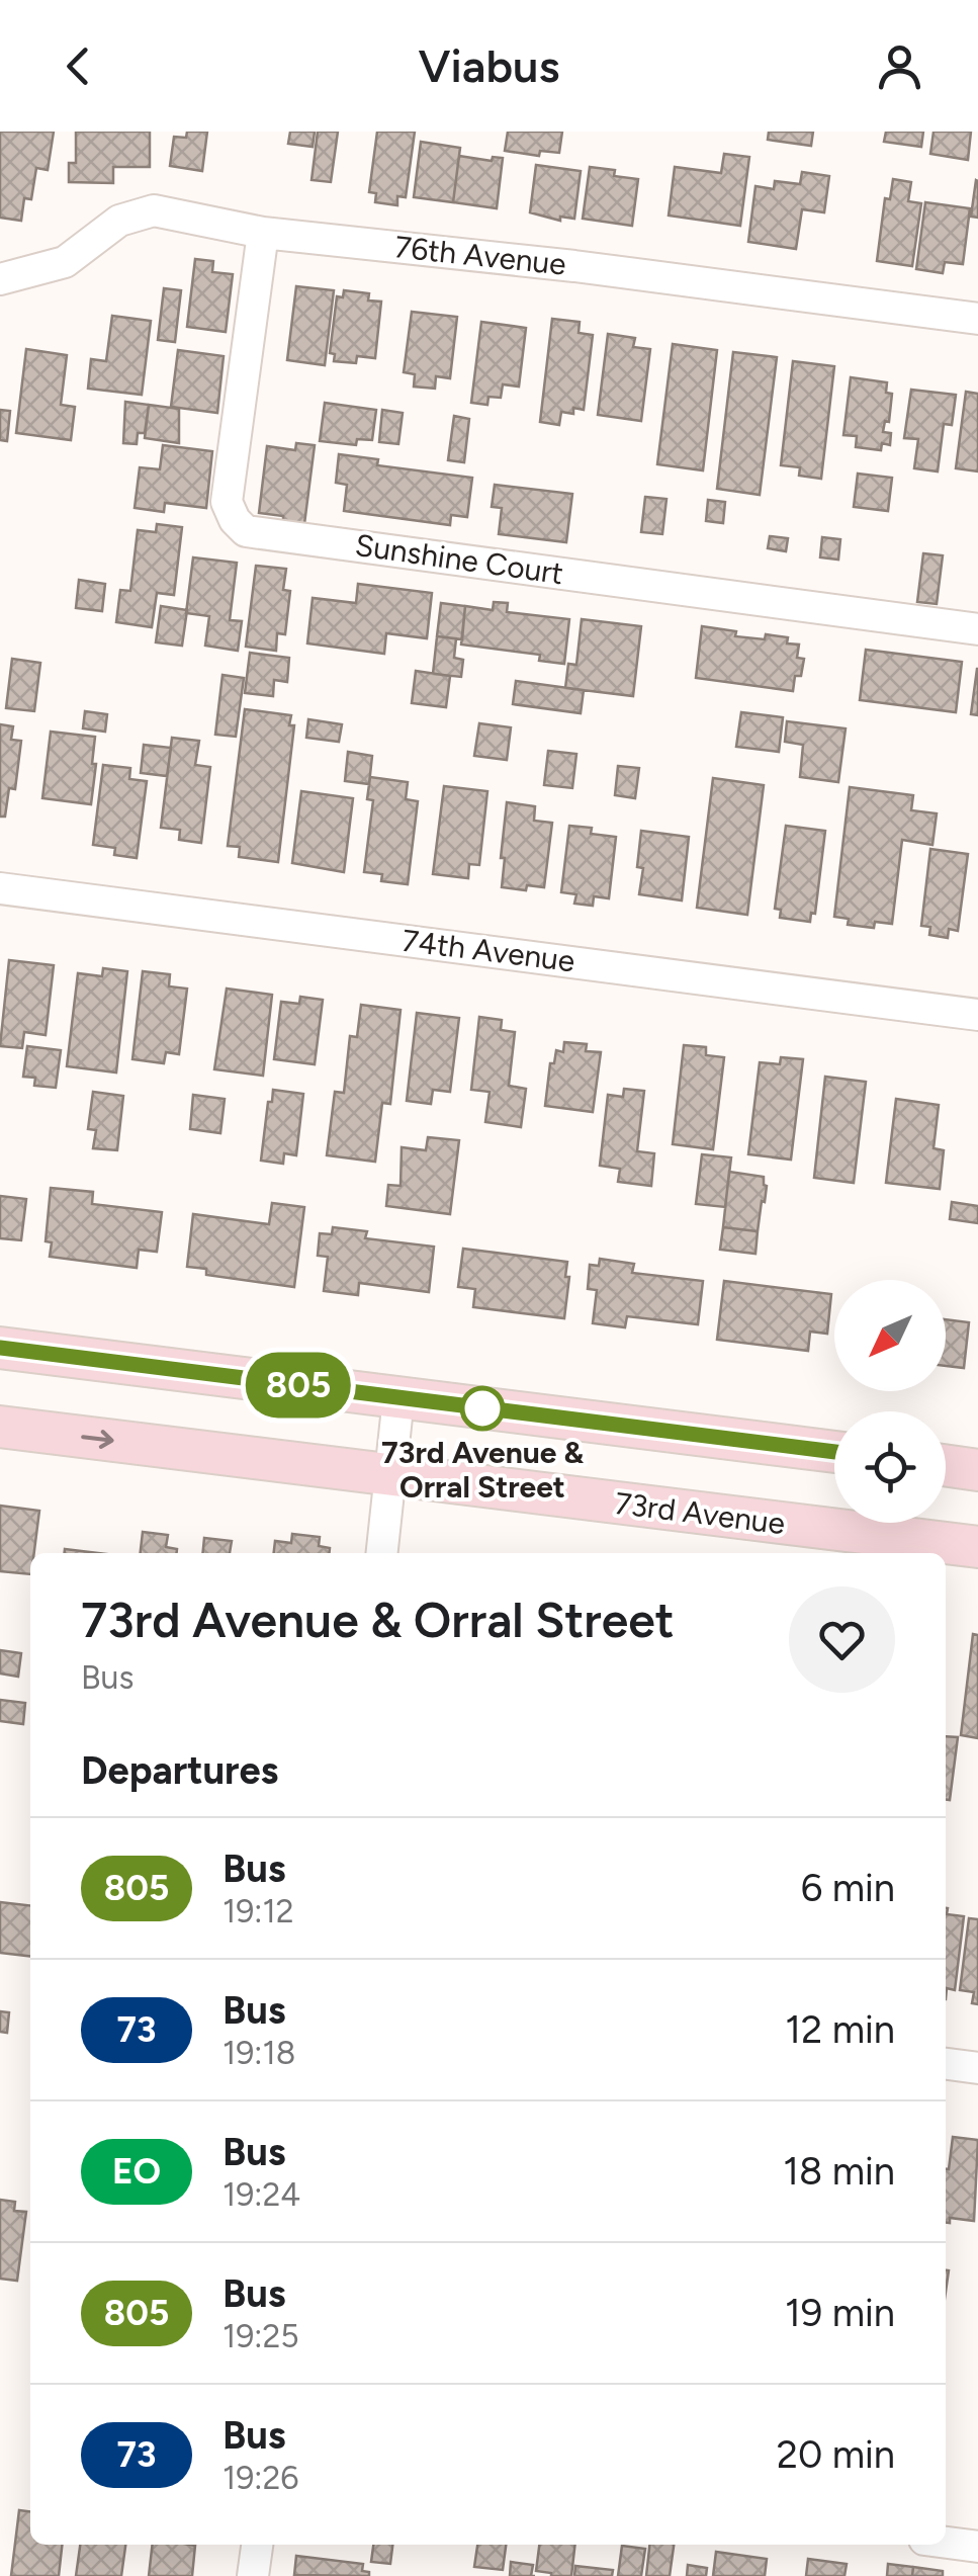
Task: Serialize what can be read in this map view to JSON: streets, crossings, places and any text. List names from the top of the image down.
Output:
{
  "streets": {
    "main road": ["73rd Avenue"],
    "street": ["76th Avenue", "Sunshine Court", "74th Avenue"]
  },
  "crossings": [
    ["76th Avenue", "Sunshine Court"]
  ],
  "places": ["73rd Avenue & Orral Street"],
  "lines": ["bus line 805"],
  "north": "bottom left",
  "page": {
    "header": "Viabus",
    "on_map": "805",
    "heading": [
      ["73rd Avenue & Orral Street", "Bus"],
      "Departures"
    ],
    "list": [
      {
        "mark": "805",
        "name": "Bus",
        "note": "19:12",
        "value": "6 min"
      },
      {
        "mark": "73",
        "name": "Bus",
        "note": "19:18",
        "value": "12 min"
      },
      {
        "mark": "EO",
        "name": "Bus",
        "note": "19:24",
        "value": "18 min"
      },
      {
        "mark": "805",
        "name": "Bus",
        "note": "19:25",
        "value": "19 min"
      },
      {
        "mark": "73",
        "name": "Bus",
        "note": "19:26",
        "value": "20 min"
      }
    ]
  }
}
